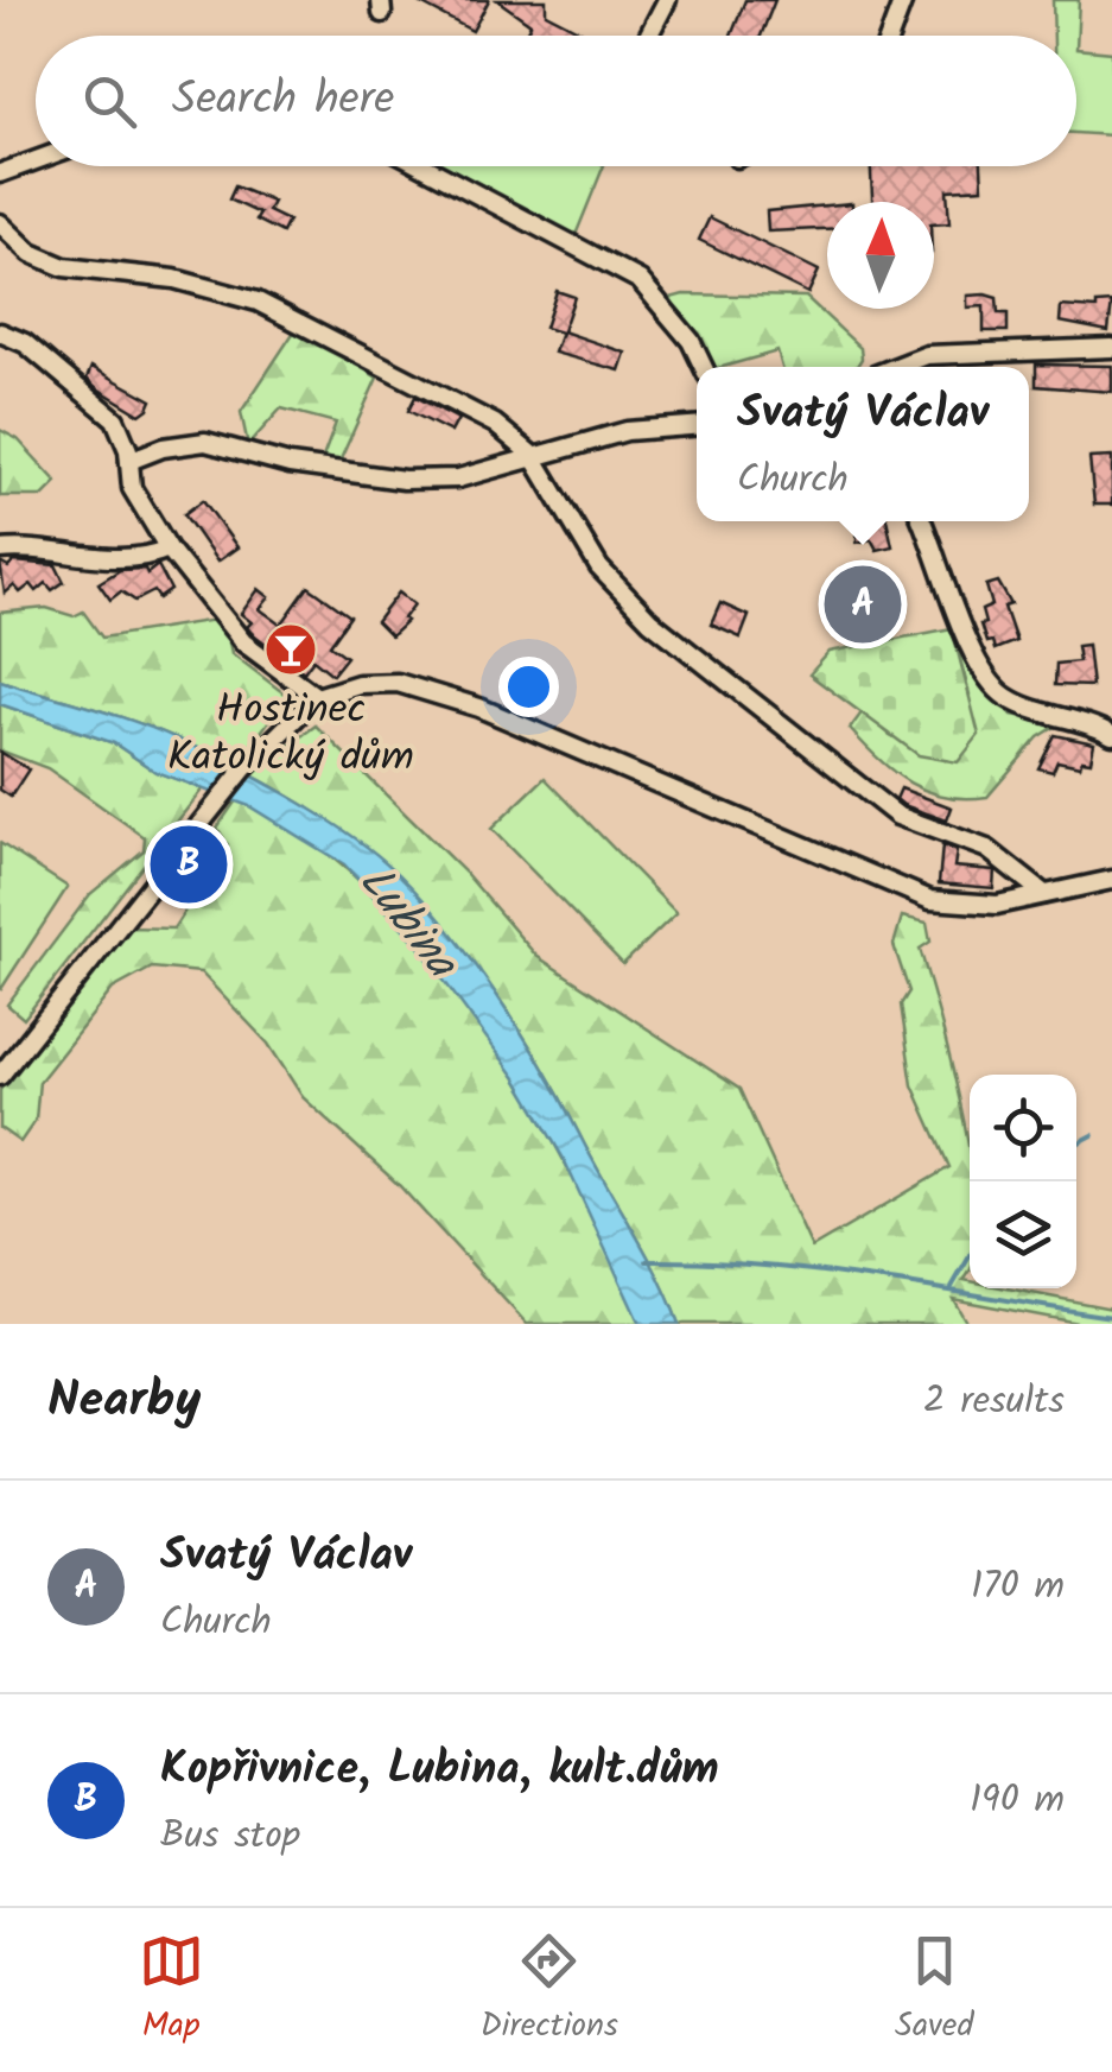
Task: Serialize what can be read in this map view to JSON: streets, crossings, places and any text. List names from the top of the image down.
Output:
{
  "water": ["Lubina"],
  "places": {
    "bar": ["Hostinec Katolický dům"]
  },
  "north": "top",
  "page": {
    "search": "Search here",
    "popup": ["Svatý Václav", "Church"],
    "pins": ["A", "B"],
    "heading": ["Nearby", "2 results"],
    "list": [
      {
        "mark": "A",
        "name": "Svatý Václav",
        "note": "Church",
        "value": "170 m"
      },
      {
        "mark": "B",
        "name": "Kopřivnice, Lubina, kult.dům",
        "note": "Bus stop",
        "value": "190 m"
      }
    ],
    "nav": ["Map", "Directions", "Saved"]
  }
}
